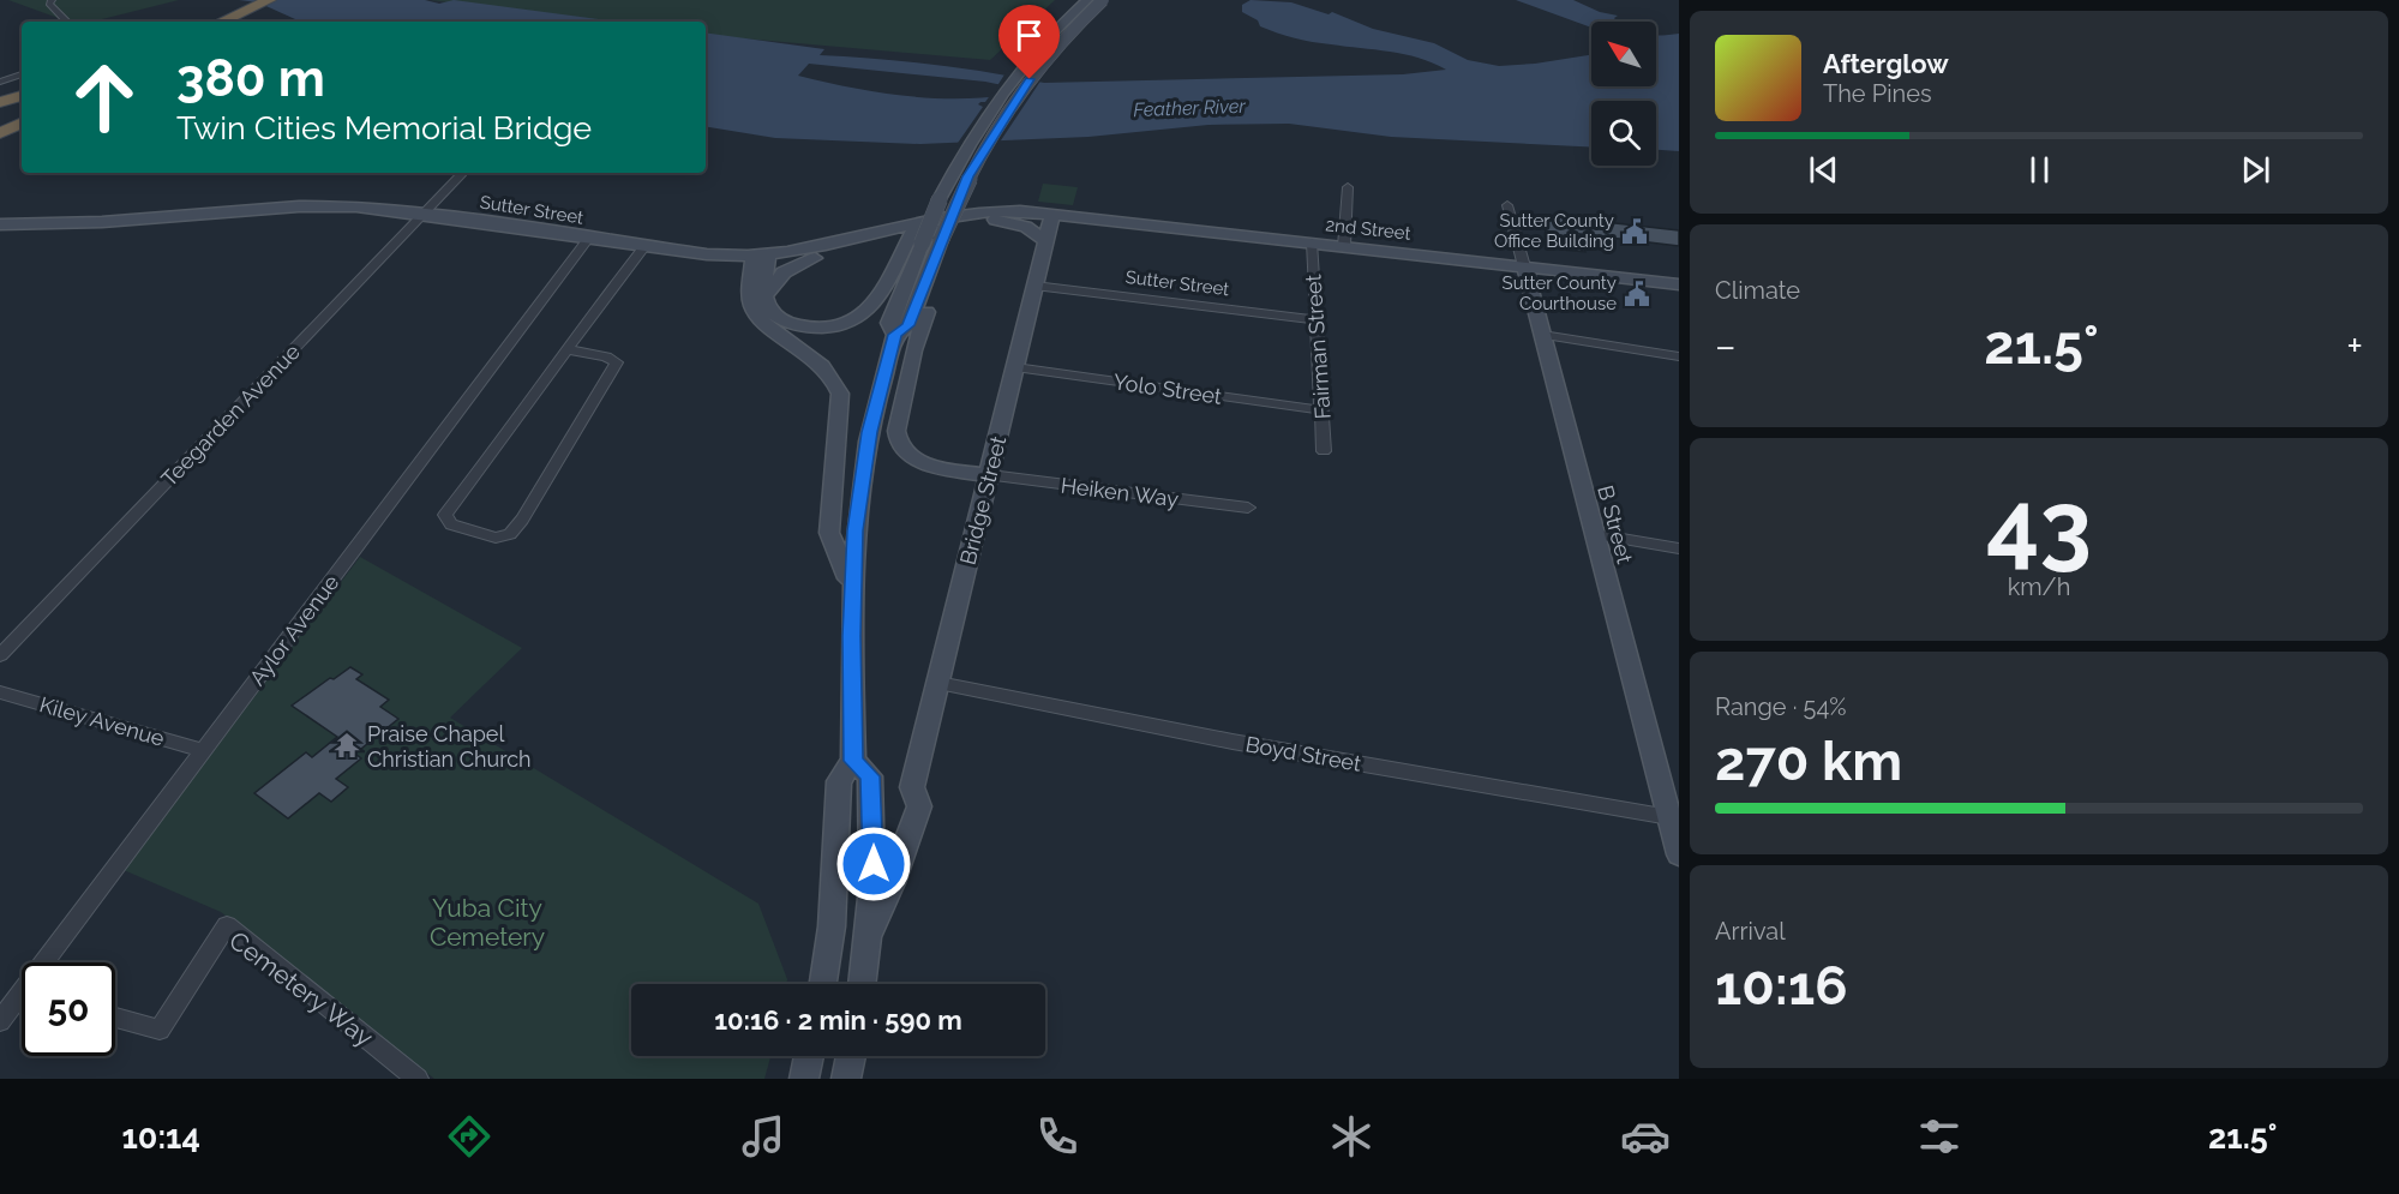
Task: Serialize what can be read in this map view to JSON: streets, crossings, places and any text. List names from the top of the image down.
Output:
{
  "streets": {
    "main road": [
      "Sutter Street",
      "2nd Street",
      "Bridge Street",
      "B Street"
    ],
    "street": [
      "Fairman Street",
      "Yolo Street",
      "Teegarden Avenue",
      "Heiken Way",
      "Aylor Avenue",
      "Kiley Avenue",
      "Boyd Street",
      "Cemetery Way"
    ]
  },
  "crossings": [
    ["Sutter Street", "2nd Street"],
    ["Sutter Street", "Fairman Street"],
    ["Sutter Street", "Teegarden Avenue"],
    ["Sutter Street", "Bridge Street"],
    ["Sutter Street", "Aylor Avenue"],
    ["2nd Street", "Fairman Street"],
    ["2nd Street", "Bridge Street"],
    ["2nd Street", "B Street"],
    ["Fairman Street", "Yolo Street"],
    ["Yolo Street", "Bridge Street"],
    ["Heiken Way", "Bridge Street"],
    ["Bridge Street", "Boyd Street"],
    ["B Street", "Boyd Street"],
    ["Aylor Avenue", "Kiley Avenue"]
  ],
  "water": ["Feather River"],
  "parks": ["Yuba City Cemetery"],
  "places": {
    "public building": ["Sutter County Office Building", "Sutter County Courthouse"],
    "temple": ["Praise Chapel Christian Church"]
  },
  "north": "top left",
  "page": {
    "turn": ["380 m", "Twin Cities Memorial Bridge"],
    "song": ["Afterglow", "The Pines"],
    "tile": [
      "Climate",
      ["43", "km/h"],
      ["Range · 54%", "270 km"],
      ["Arrival", "10:16"]
    ],
    "heat": ["−", "21.5°", "+"],
    "limit": "50",
    "trip": "10:16 · 2 min · 590 m",
    "tabs": ["10:14", "21.5°"]
  }
}
